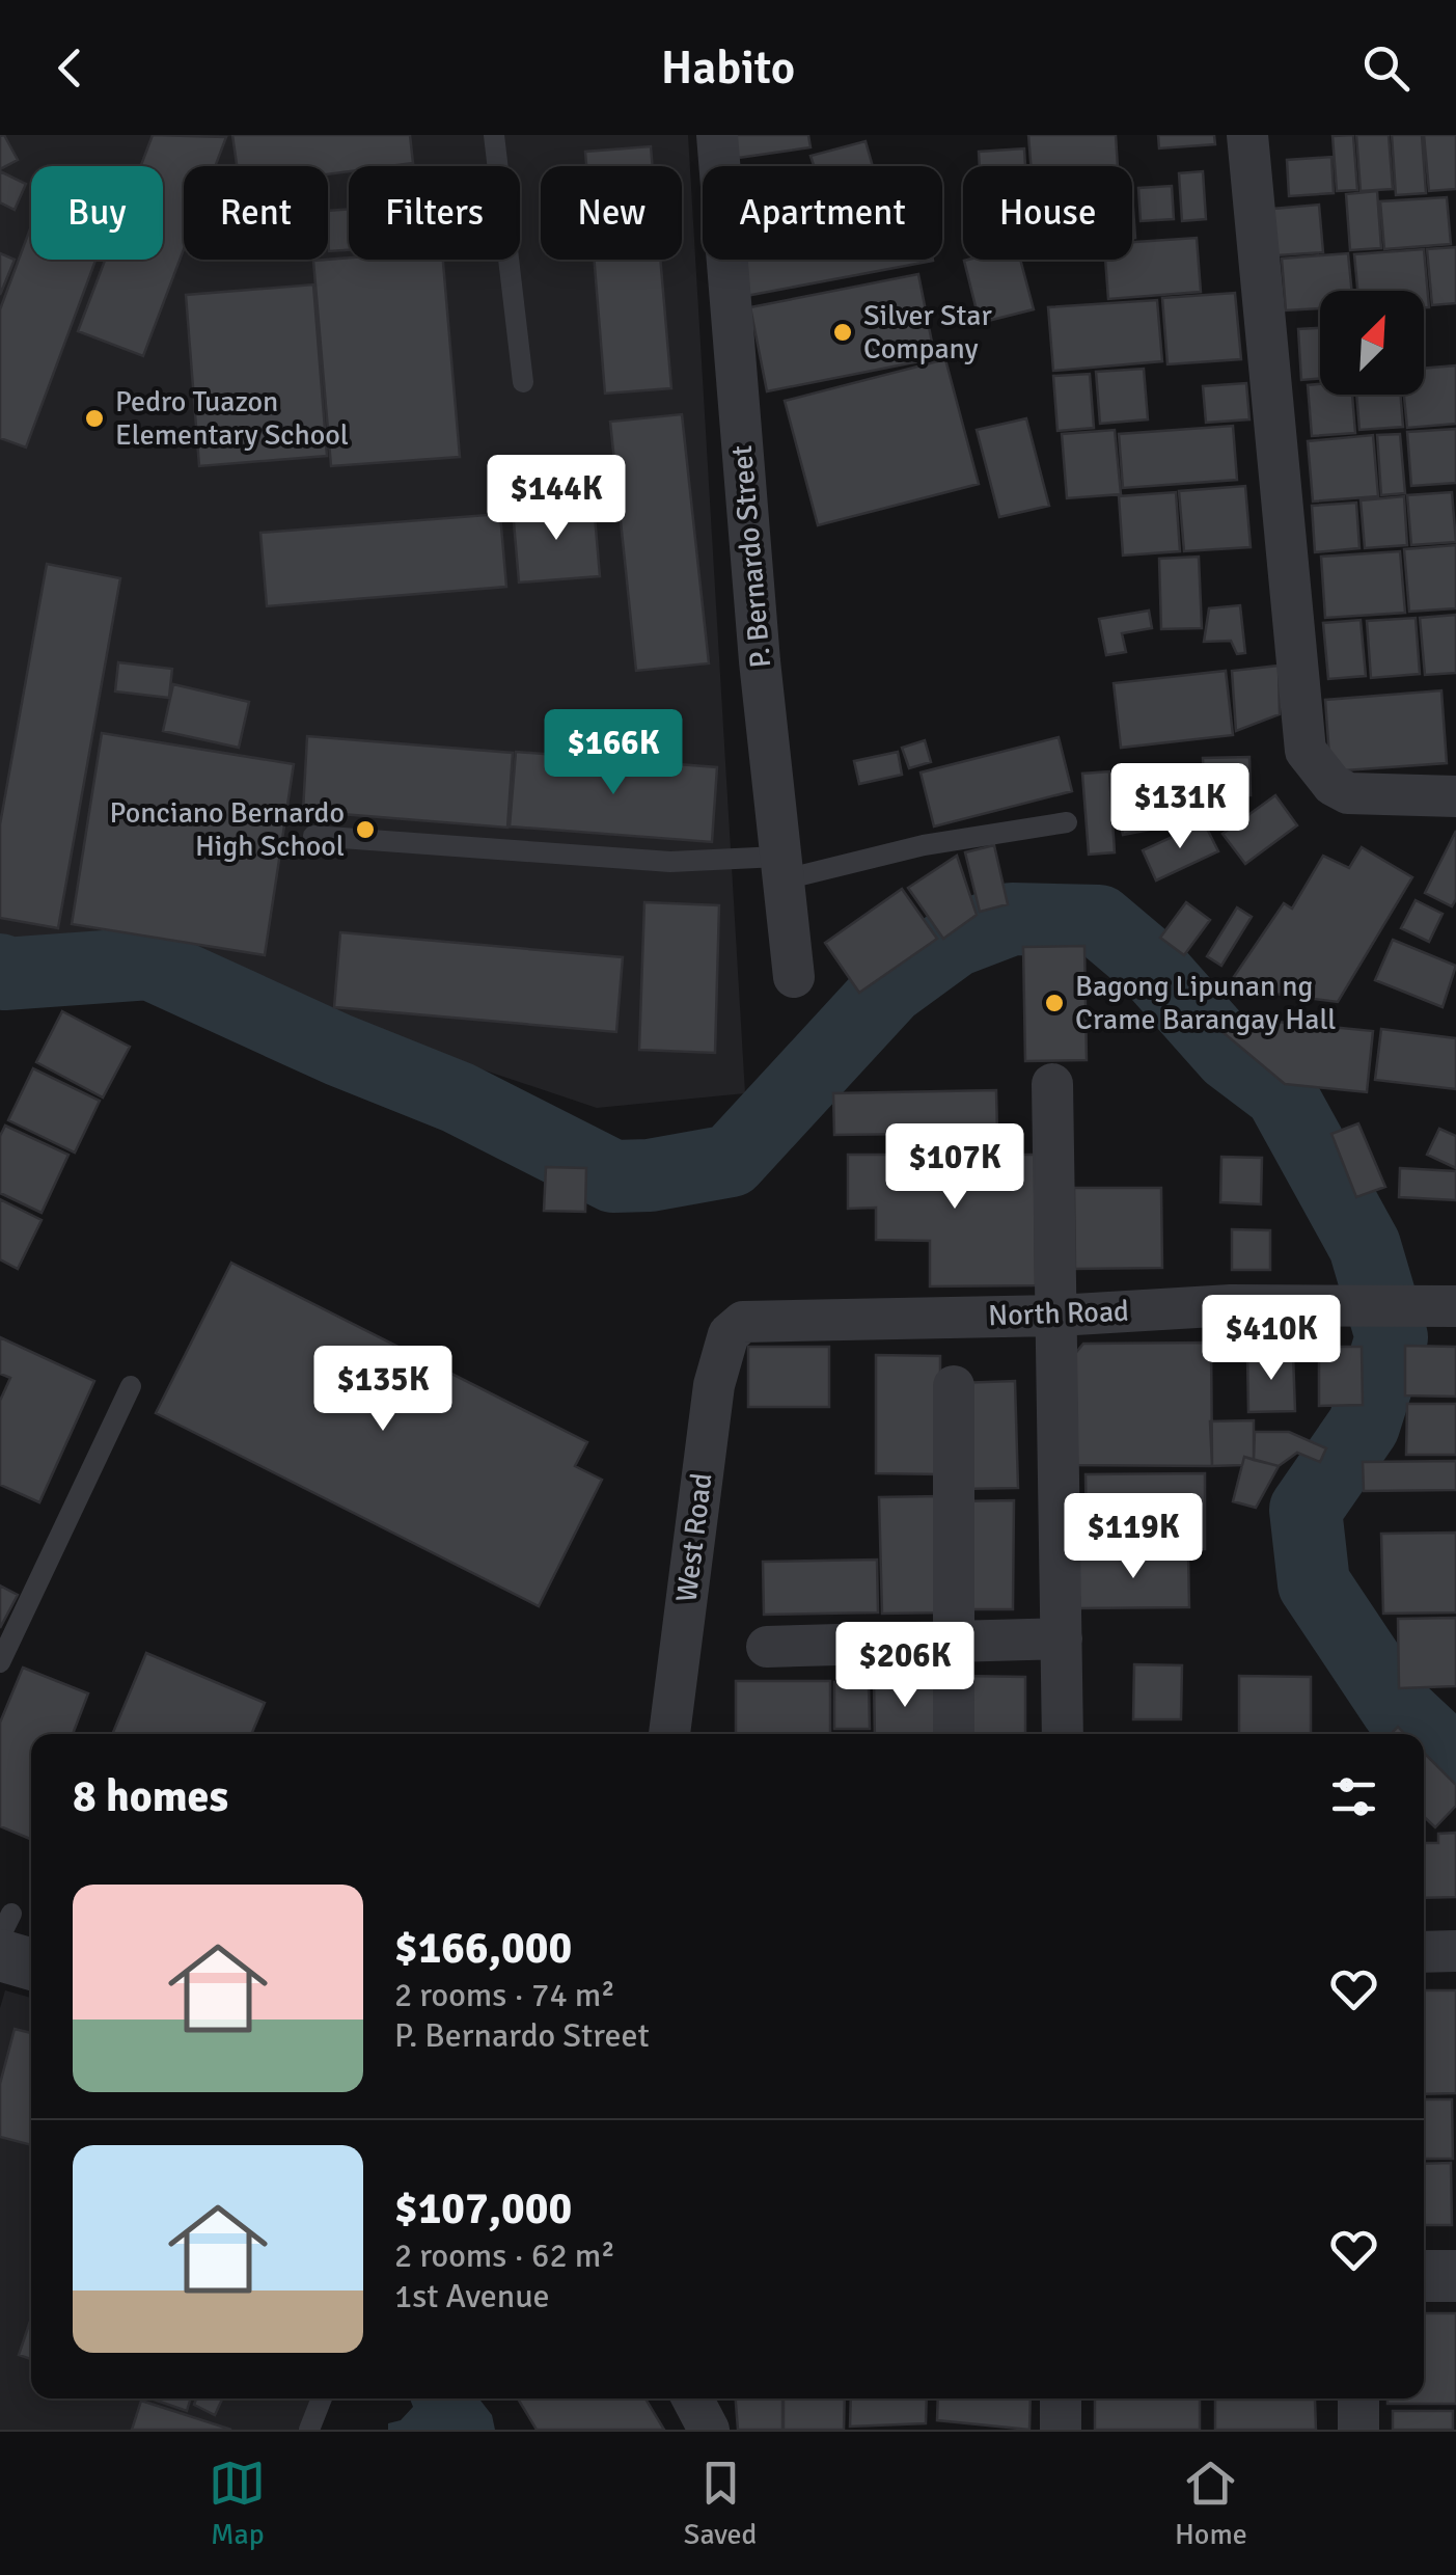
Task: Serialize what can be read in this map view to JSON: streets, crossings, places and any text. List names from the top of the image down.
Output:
{
  "streets": {
    "street": ["P. Bernardo Street", "North Road", "West Road"]
  },
  "crossings": [
    ["North Road", "West Road"]
  ],
  "places": [
    "Silver Star Company",
    "Pedro Tuazon Elementary School",
    "Ponciano Bernardo High School",
    "Bagong Lipunan ng Crame Barangay Hall"
  ],
  "north": "top right",
  "page": {
    "header": "Habito",
    "chip": [
      "Buy",
      "Rent",
      "Filters",
      "New",
      "Apartment",
      "House"
    ],
    "price": [
      "$144K",
      "$166K",
      "$131K",
      "$107K",
      "$410K",
      "$135K",
      "$119K",
      "$206K"
    ],
    "heading": "8 homes",
    "list": [
      {
        "name": "$166,000",
        "note": "2 rooms · 74 m² · P. Bernardo Street"
      },
      {
        "name": "$107,000",
        "note": "2 rooms · 62 m² · 1st Avenue"
      }
    ],
    "tabs": ["Map", "Saved", "Home"]
  }
}
